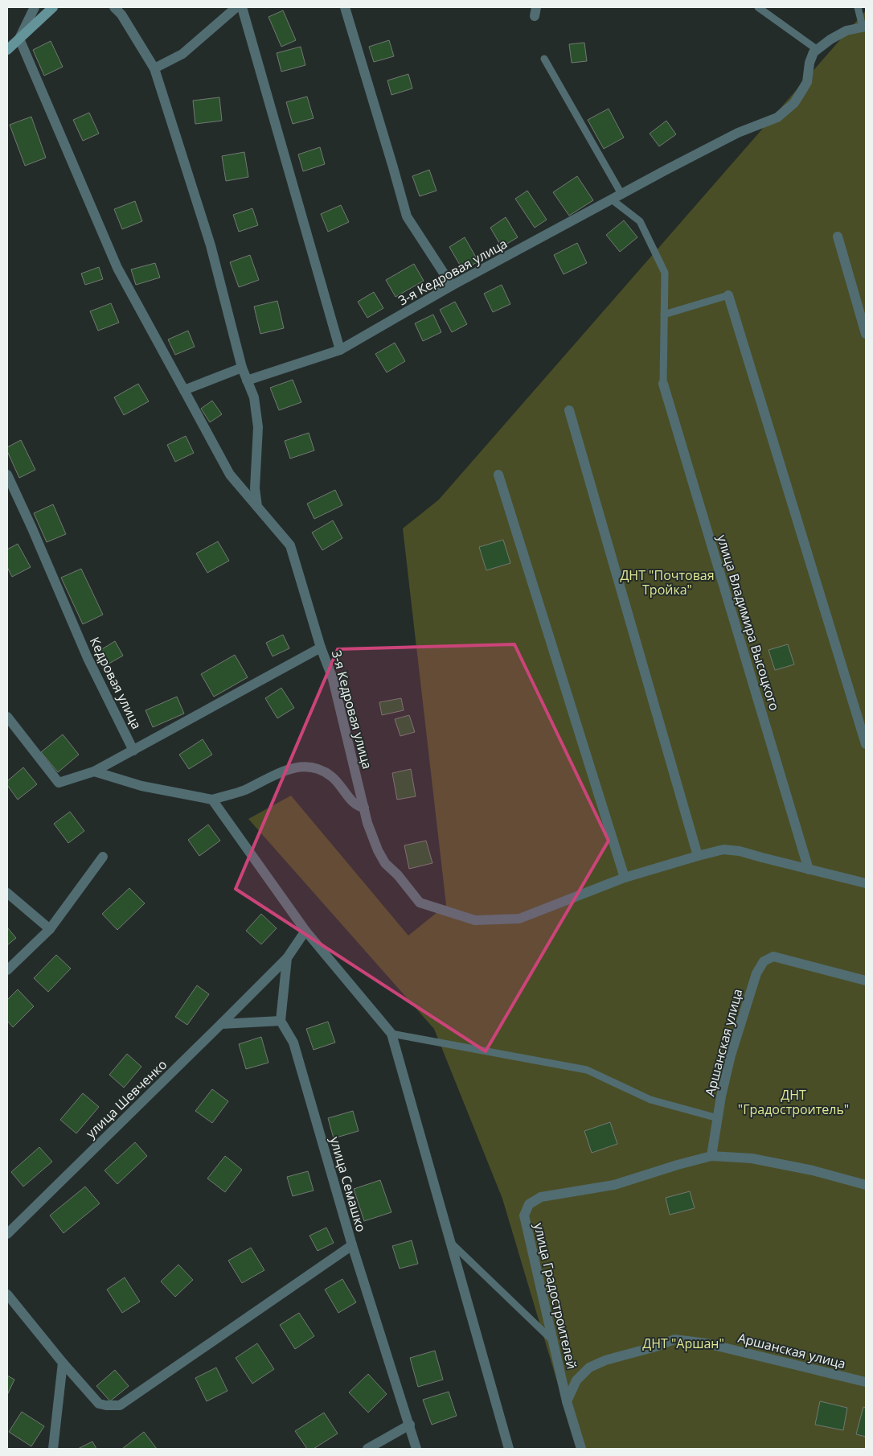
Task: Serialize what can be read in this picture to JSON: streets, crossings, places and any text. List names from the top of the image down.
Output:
{
  "streets": {
    "street": [
      "3-я Кедровая улица",
      "улица Владимира Высоцкого",
      "Кедровая улица",
      "Аршанская улица",
      "улица Шевченко",
      "улица Семашко",
      "улица Градостроителей"
    ]
  },
  "crossings": [
    ["Аршанская улица", "улица Градостроителей"]
  ],
  "parks": ["ДНТ \"Почтовая Тройка\"", "ДНТ \"Градостроитель\"", "ДНТ \"Аршан\""]
}
